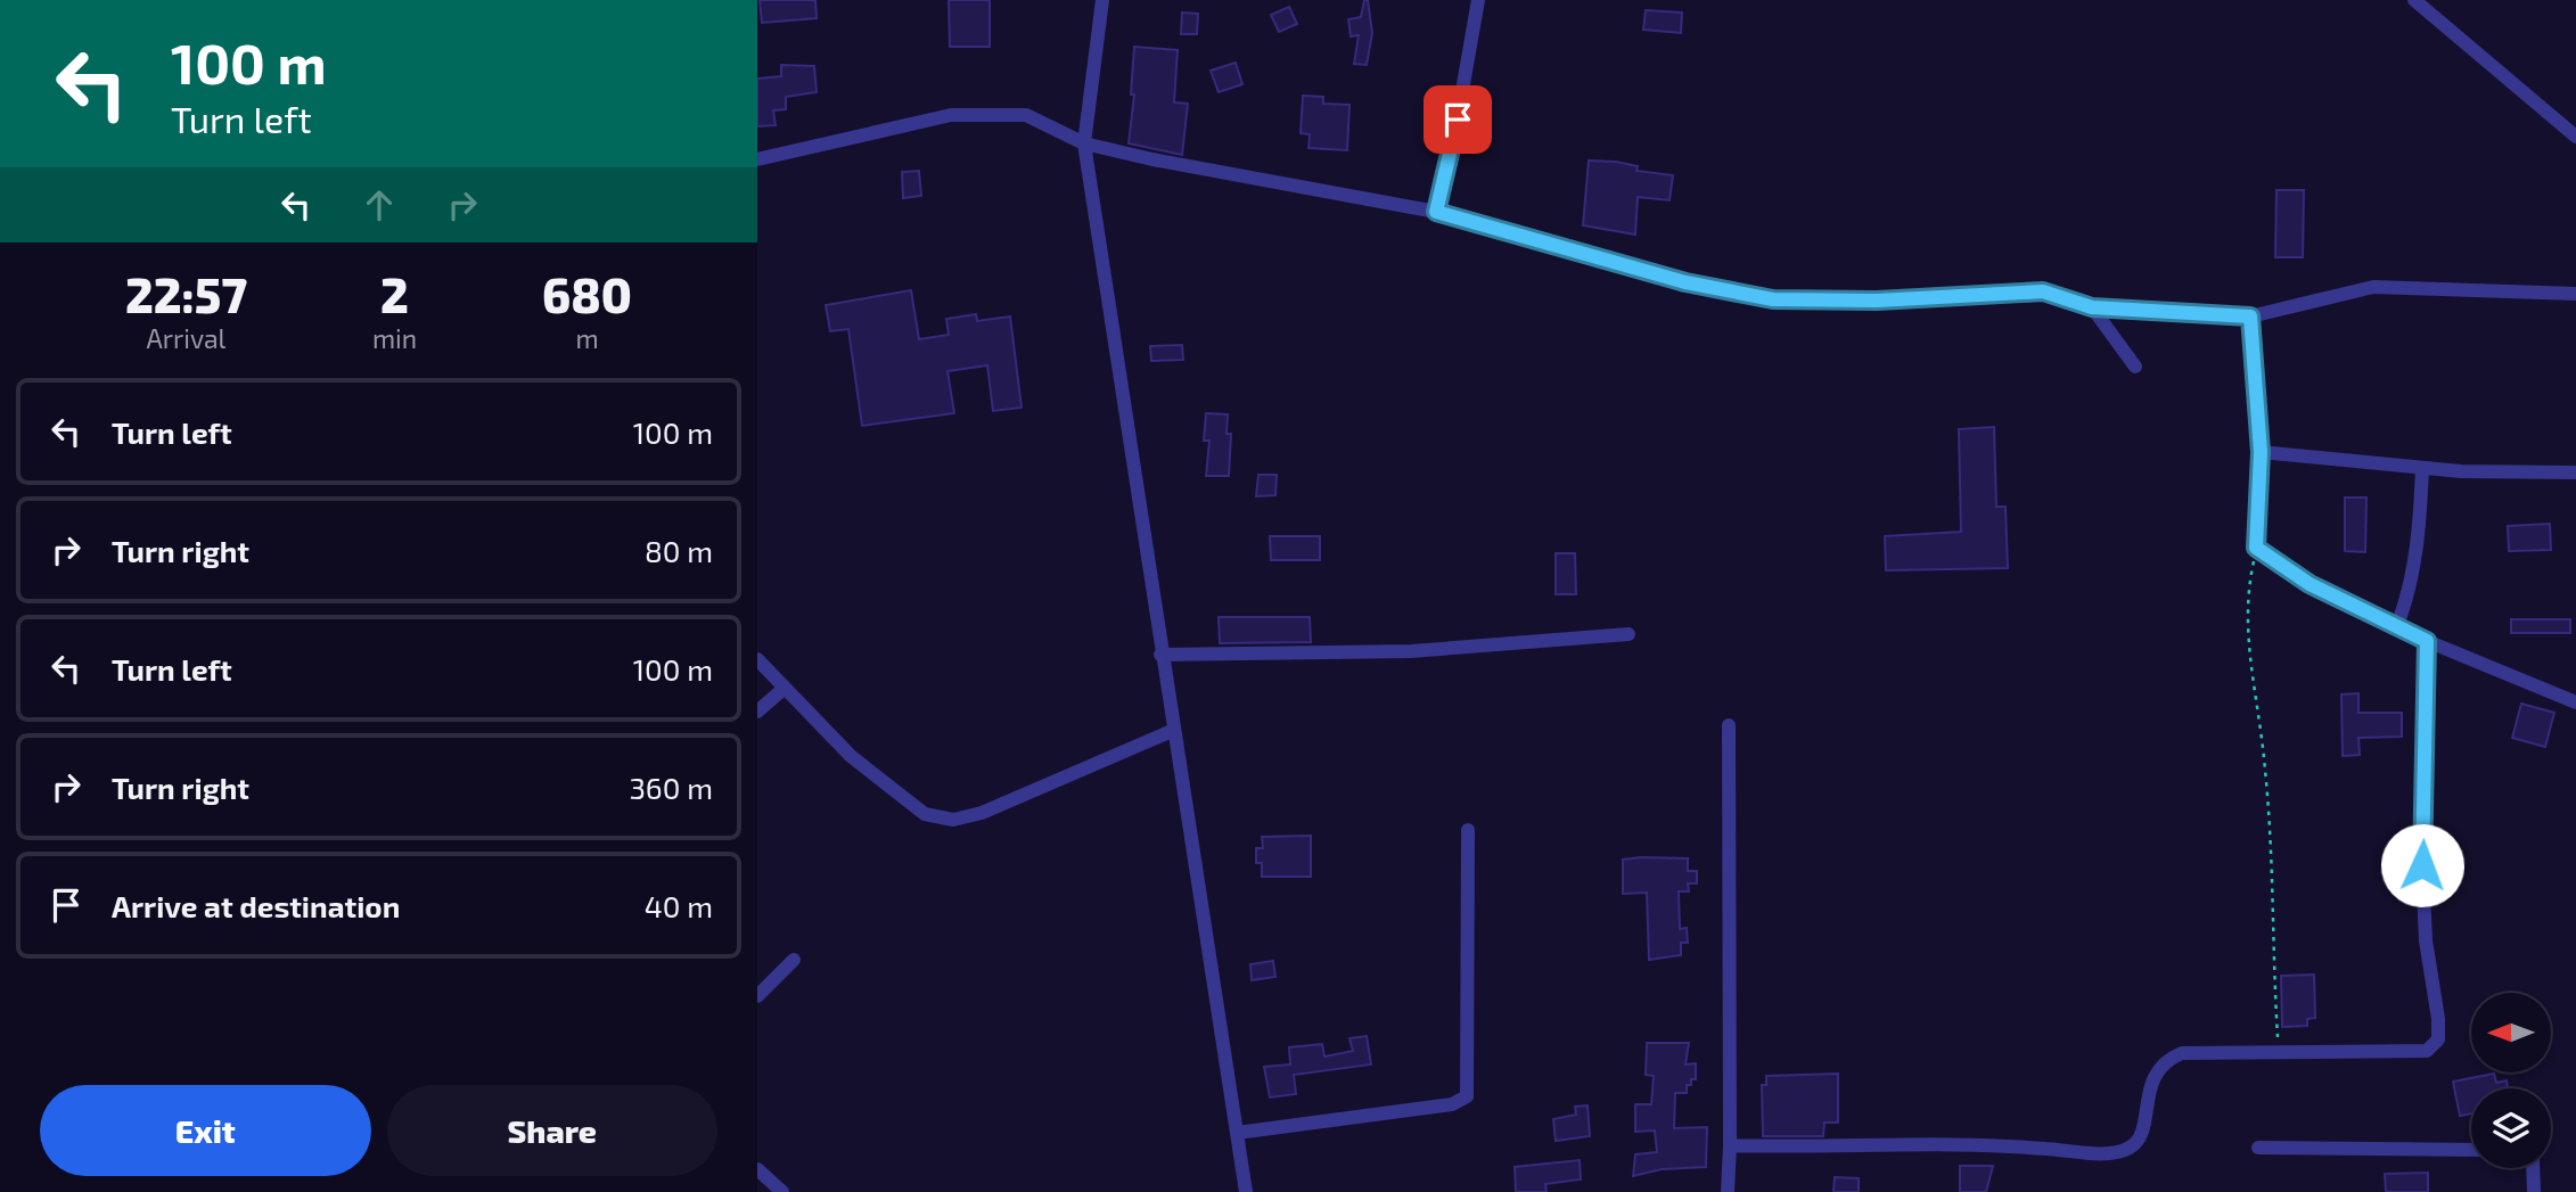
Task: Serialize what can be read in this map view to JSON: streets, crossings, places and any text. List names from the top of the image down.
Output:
{
  "north": "left",
  "page": {
    "turn": ["100 m", "Turn left"],
    "eta": [
      "22:57",
      "Arrival",
      "2",
      "min",
      "680",
      "m"
    ],
    "list": [
      {
        "name": "Turn left",
        "value": "100 m"
      },
      {
        "name": "Turn right",
        "value": "80 m"
      },
      {
        "name": "Turn left",
        "value": "100 m"
      },
      {
        "name": "Turn right",
        "value": "360 m"
      },
      {
        "name": "Arrive at destination",
        "value": "40 m"
      }
    ],
    "buttons": ["Exit", "Share"]
  }
}
